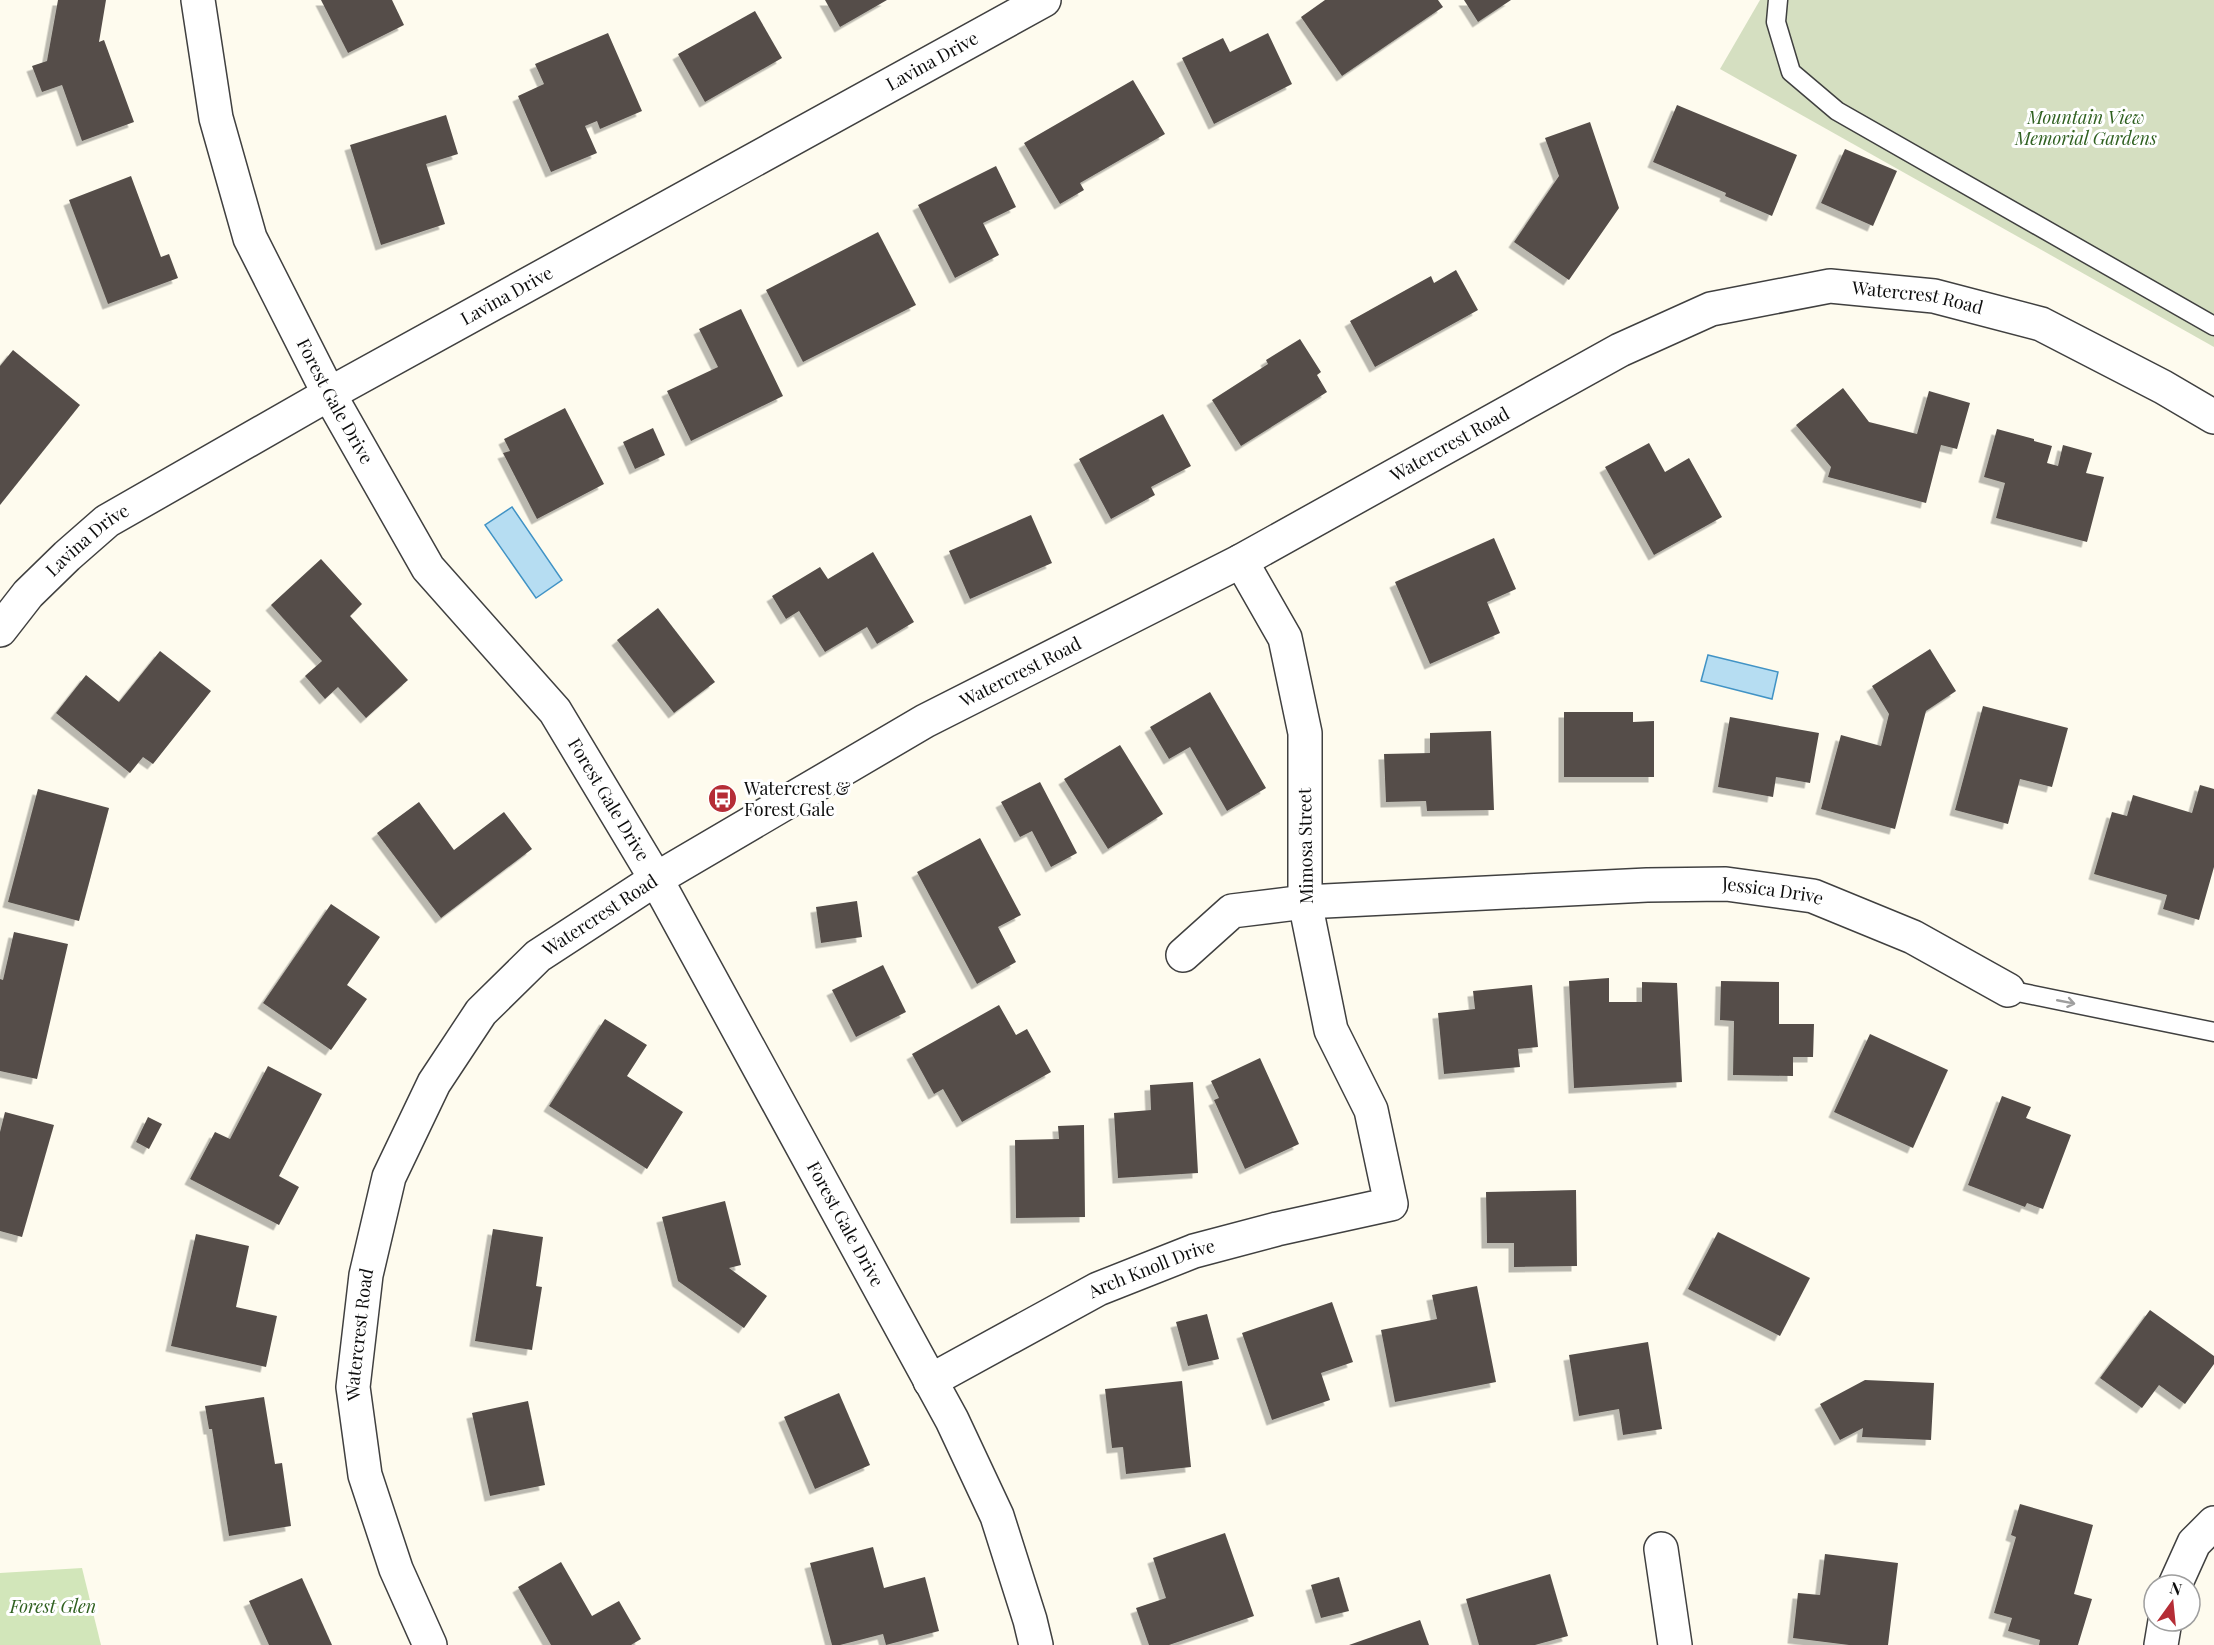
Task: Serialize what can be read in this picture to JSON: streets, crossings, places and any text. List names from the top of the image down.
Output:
{
  "streets": {
    "street": [
      "Lavina Drive",
      "Watercrest Road",
      "Forest Gale Drive",
      "Mimosa Street",
      "Jessica Drive",
      "Arch Knoll Drive"
    ]
  },
  "crossings": [
    ["Lavina Drive", "Forest Gale Drive"],
    ["Watercrest Road", "Forest Gale Drive"],
    ["Watercrest Road", "Mimosa Street"],
    ["Forest Gale Drive", "Arch Knoll Drive"],
    ["Mimosa Street", "Jessica Drive"],
    ["Mimosa Street", "Arch Knoll Drive"]
  ],
  "parks": ["Mountain View Memorial Gardens", "Forest Glen"],
  "places": {
    "bus stop": ["Watercrest & Forest Gale"]
  },
  "north": "top"
}
